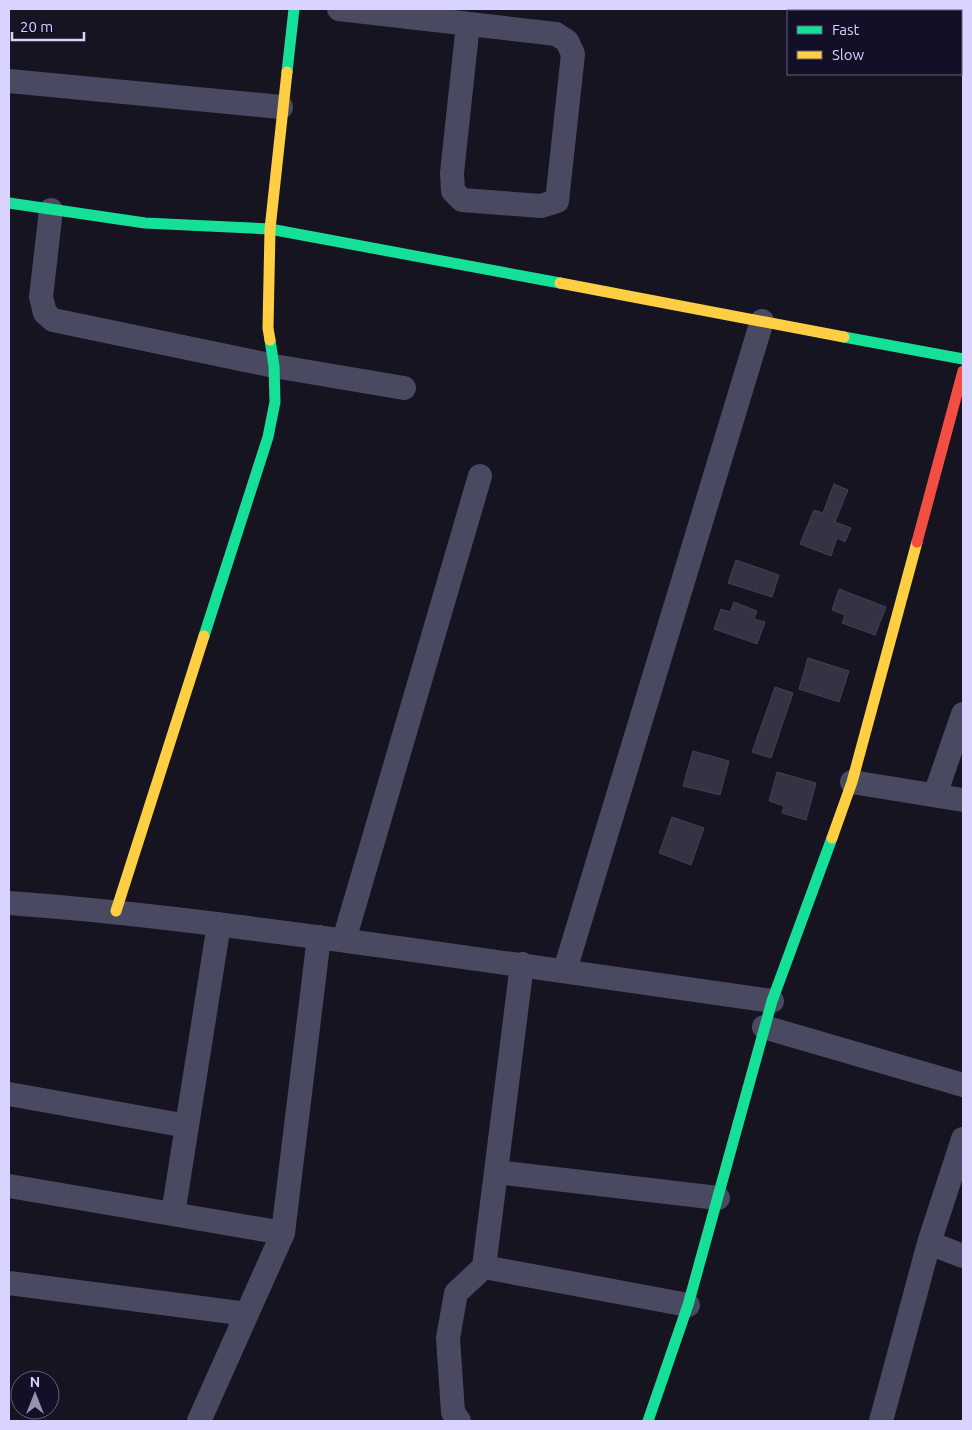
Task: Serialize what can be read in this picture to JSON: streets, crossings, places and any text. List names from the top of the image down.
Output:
{
  "legend": ["Fast", "Slow"],
  "scale_bar": "20 m",
  "north": "top"
}
